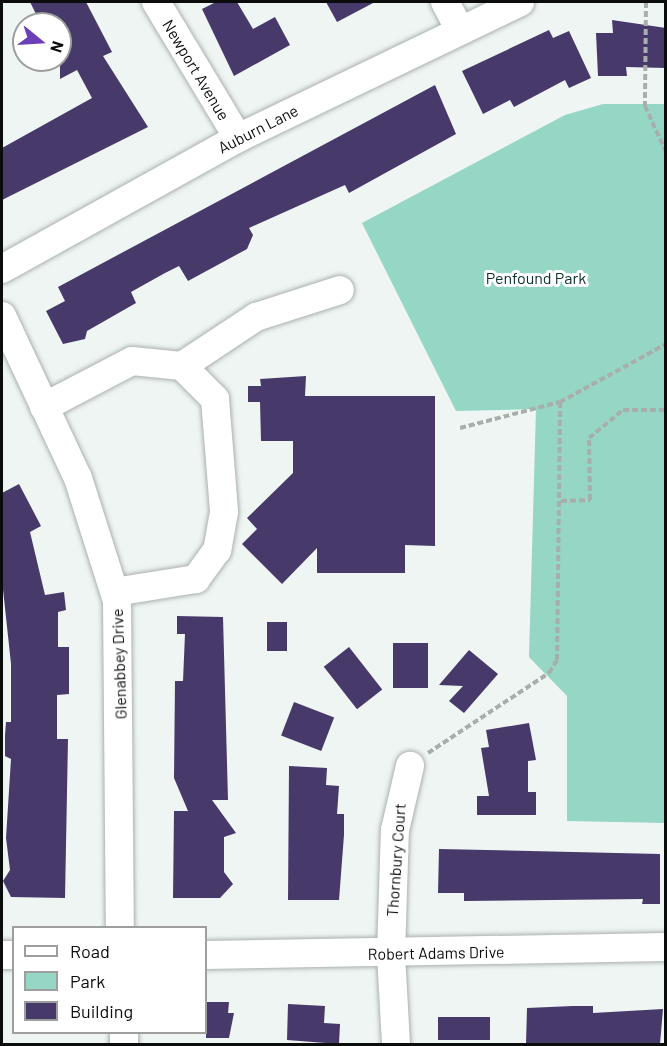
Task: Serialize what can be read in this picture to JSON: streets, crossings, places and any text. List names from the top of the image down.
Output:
{
  "streets": {
    "street": [
      "Newport Avenue",
      "Auburn Lane",
      "Glenabbey Drive",
      "Thornbury Court",
      "Robert Adams Drive"
    ]
  },
  "crossings": [
    ["Newport Avenue", "Auburn Lane"],
    ["Thornbury Court", "Robert Adams Drive"]
  ],
  "parks": ["Penfound Park"],
  "legend": ["Road", "Park", "Building"],
  "north": "right"
}
